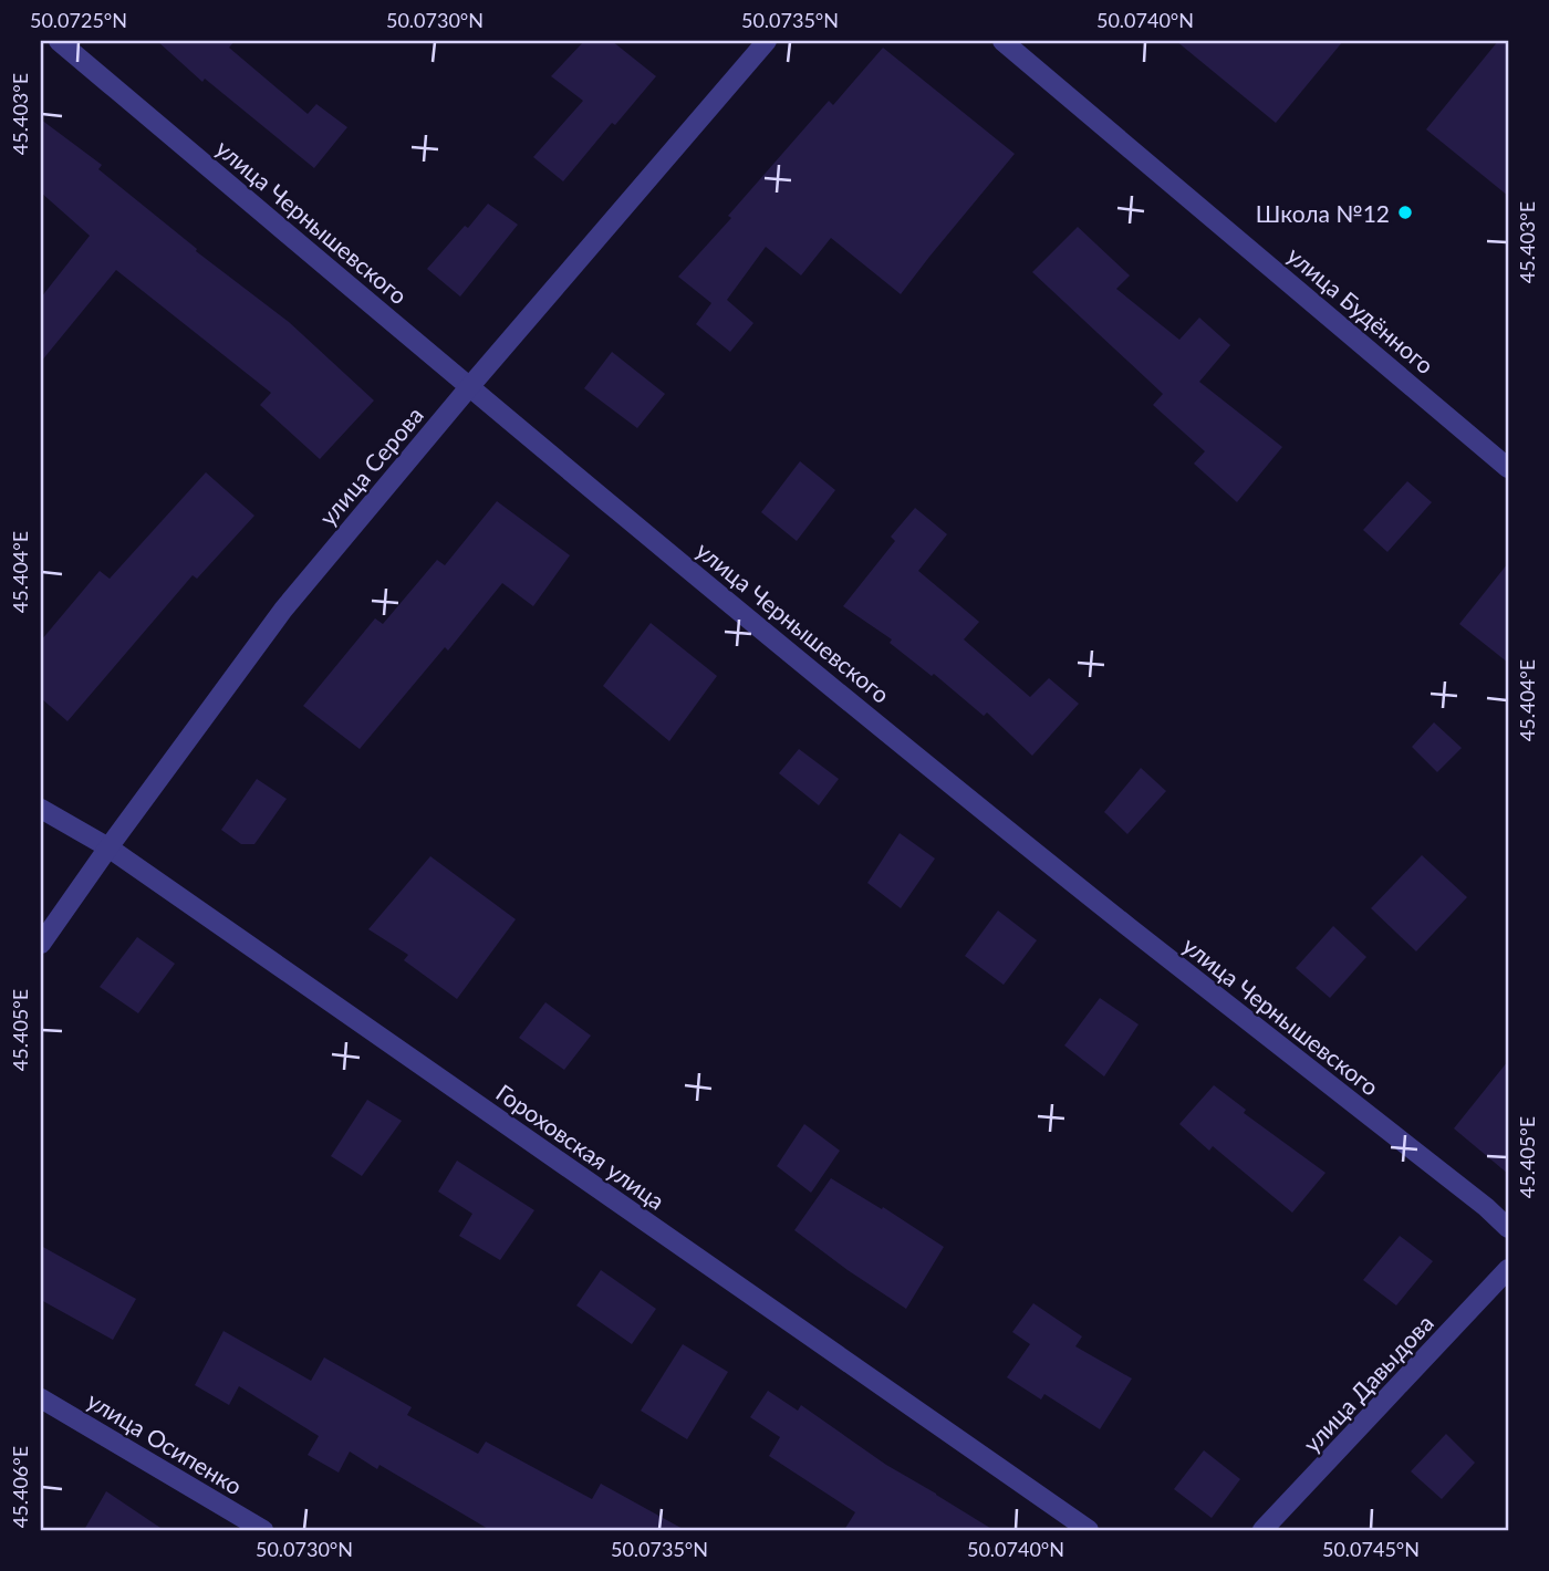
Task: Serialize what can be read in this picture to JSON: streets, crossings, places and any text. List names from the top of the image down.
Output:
{
  "streets": {
    "street": [
      "улица Чернышевского",
      "улица Будённого",
      "улица Серова",
      "Гороховская улица",
      "улица Давыдова",
      "улица Осипенко"
    ]
  },
  "crossings": [
    ["улица Чернышевского", "улица Серова"],
    ["улица Серова", "Гороховская улица"]
  ],
  "places": ["Школа №12"],
  "coordinates": [
    "50.0725°N",
    "50.0730°N",
    "50.0735°N",
    "50.0740°N",
    "45.403°E",
    "45.404°E",
    "45.405°E",
    "45.406°E",
    "50.0745°N"
  ]
}
